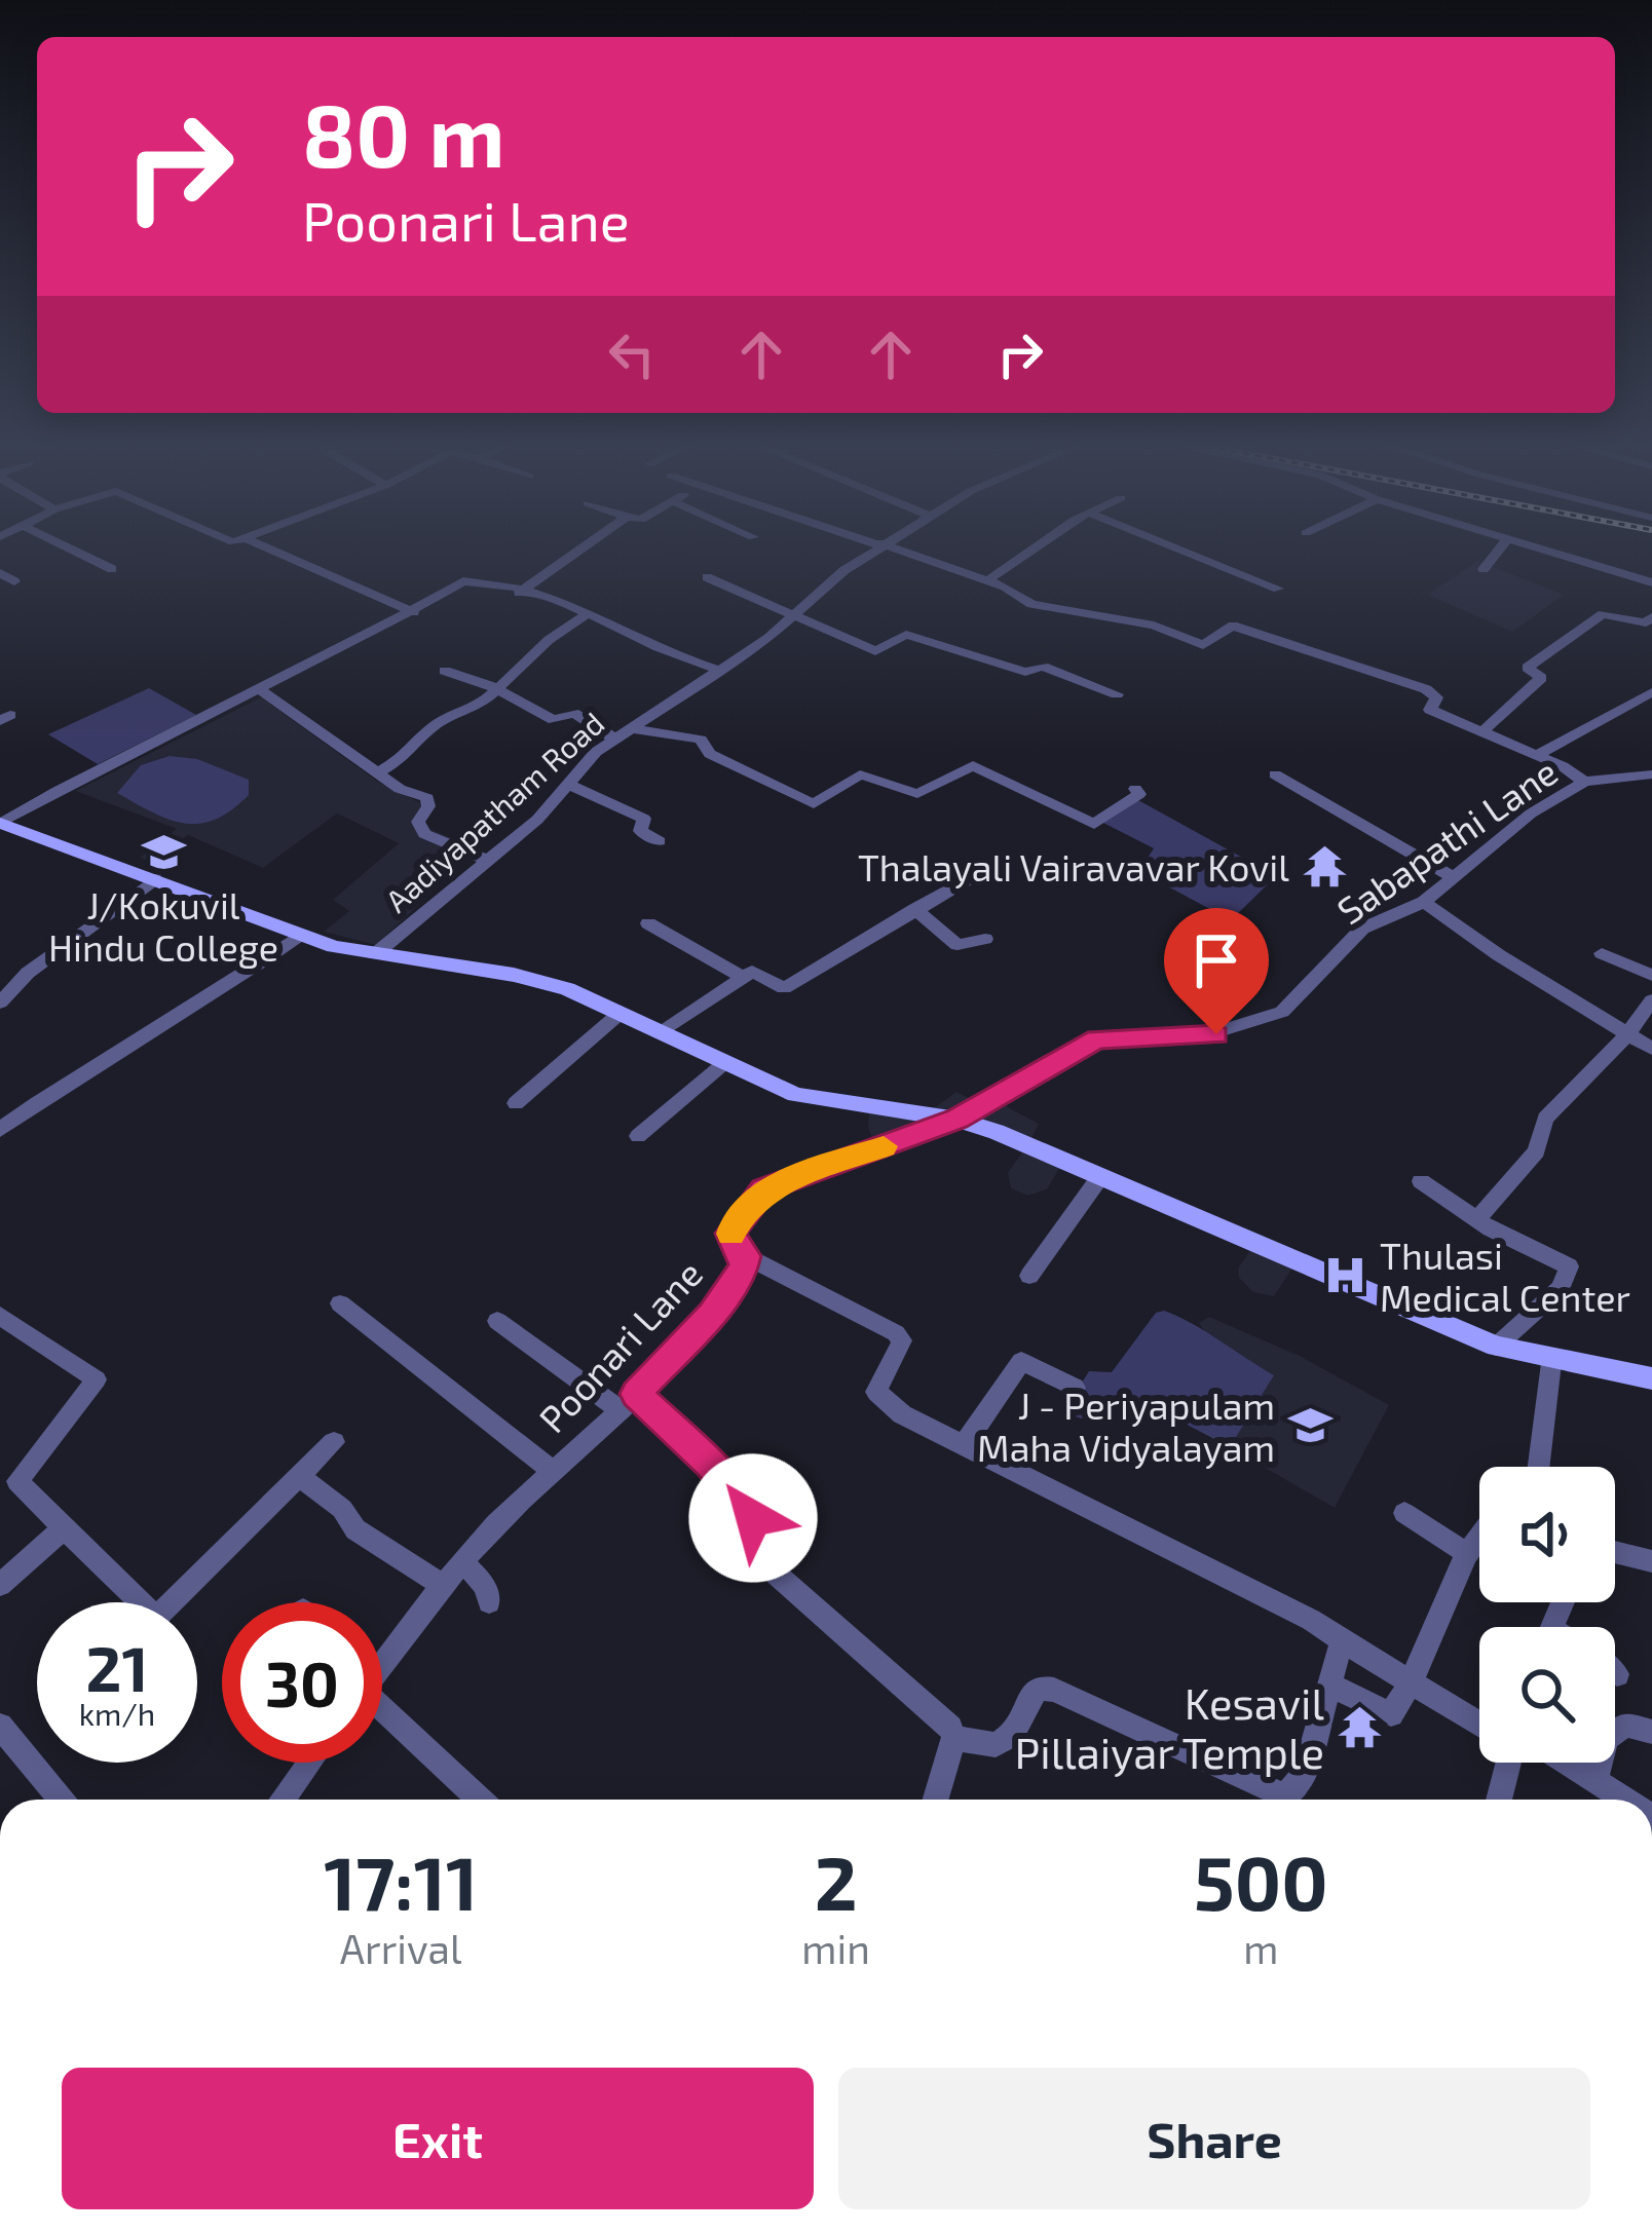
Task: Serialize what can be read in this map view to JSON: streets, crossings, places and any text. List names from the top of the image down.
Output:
{
  "streets": {
    "street": ["Aadiyapatham Road", "Sabapathi Lane", "Poonari Lane"]
  },
  "crossings": [
    ["Sabapathi Lane", "Poonari Lane"]
  ],
  "places": {
    "school or university": ["J/Kokuvil Hindu College", "J - Periyapulam Maha Vidyalayam"],
    "temple": ["Thalayali Vairavavar Kovil", "Kesavil Pillaiyar Temple"],
    "hospital": ["Thulasi Medical Center"]
  },
  "page": {
    "turn": ["80 m", "Poonari Lane"],
    "speed": "21 km/h",
    "limit": "30",
    "eta": [
      "17:11",
      "Arrival",
      "2",
      "min",
      "500",
      "m"
    ],
    "buttons": ["Exit", "Share"]
  }
}
